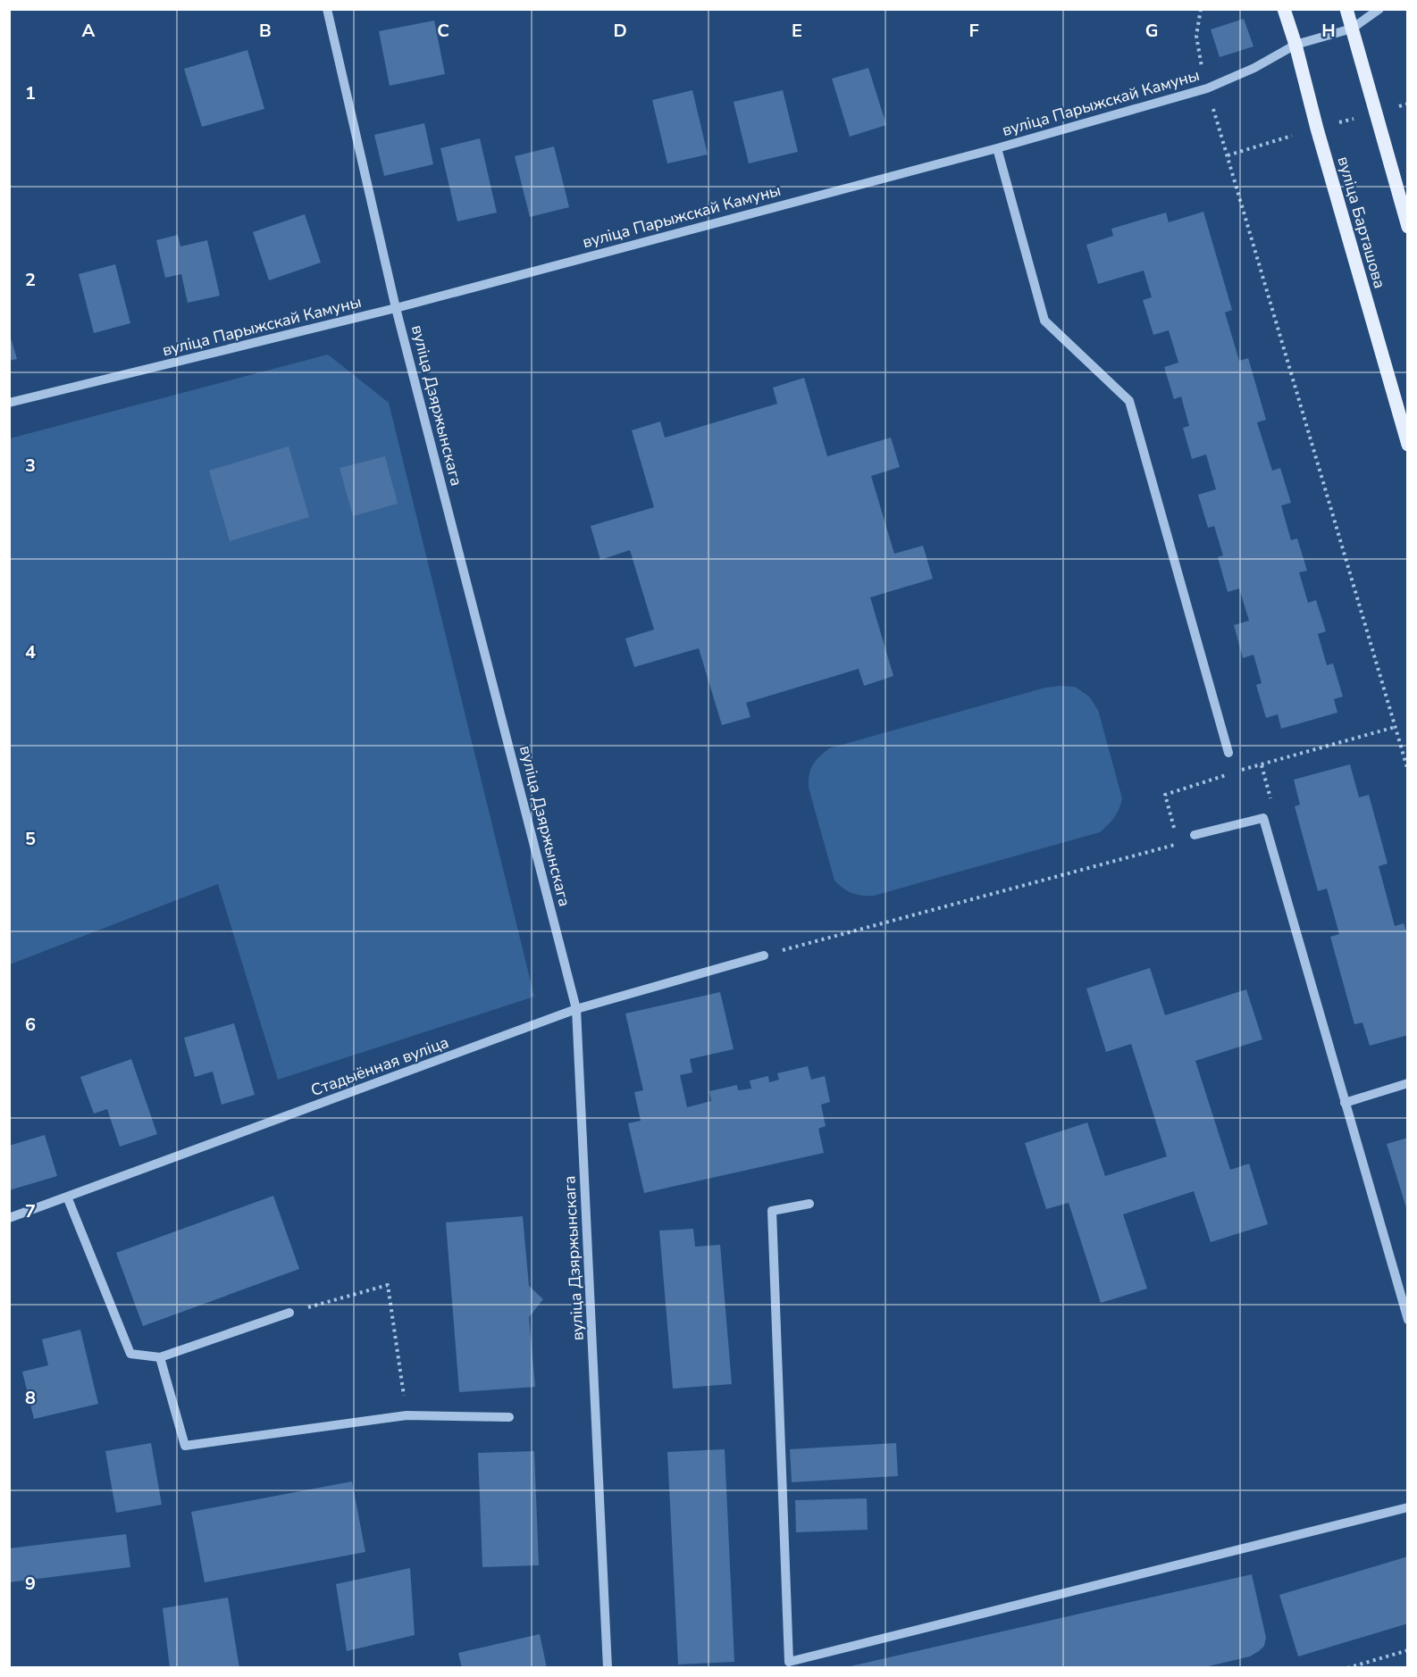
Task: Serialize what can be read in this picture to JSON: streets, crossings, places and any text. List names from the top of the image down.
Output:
{
  "streets": {
    "main road": ["вуліца Барташова"],
    "street": ["вуліца Парыжскай Камуны", "вуліца Дзяржынскага", "Стадыённая вуліца"]
  },
  "crossings": [
    ["вуліца Парыжскай Камуны", "вуліца Барташова"],
    ["вуліца Парыжскай Камуны", "вуліца Дзяржынскага"],
    ["вуліца Дзяржынскага", "Стадыённая вуліца"]
  ],
  "grid": {
    "columns": [
      "A",
      "B",
      "C",
      "D",
      "E",
      "F",
      "G",
      "H"
    ],
    "rows": [
      "1",
      "2",
      "3",
      "4",
      "5",
      "6",
      "7",
      "8",
      "9"
    ]
  }
}
